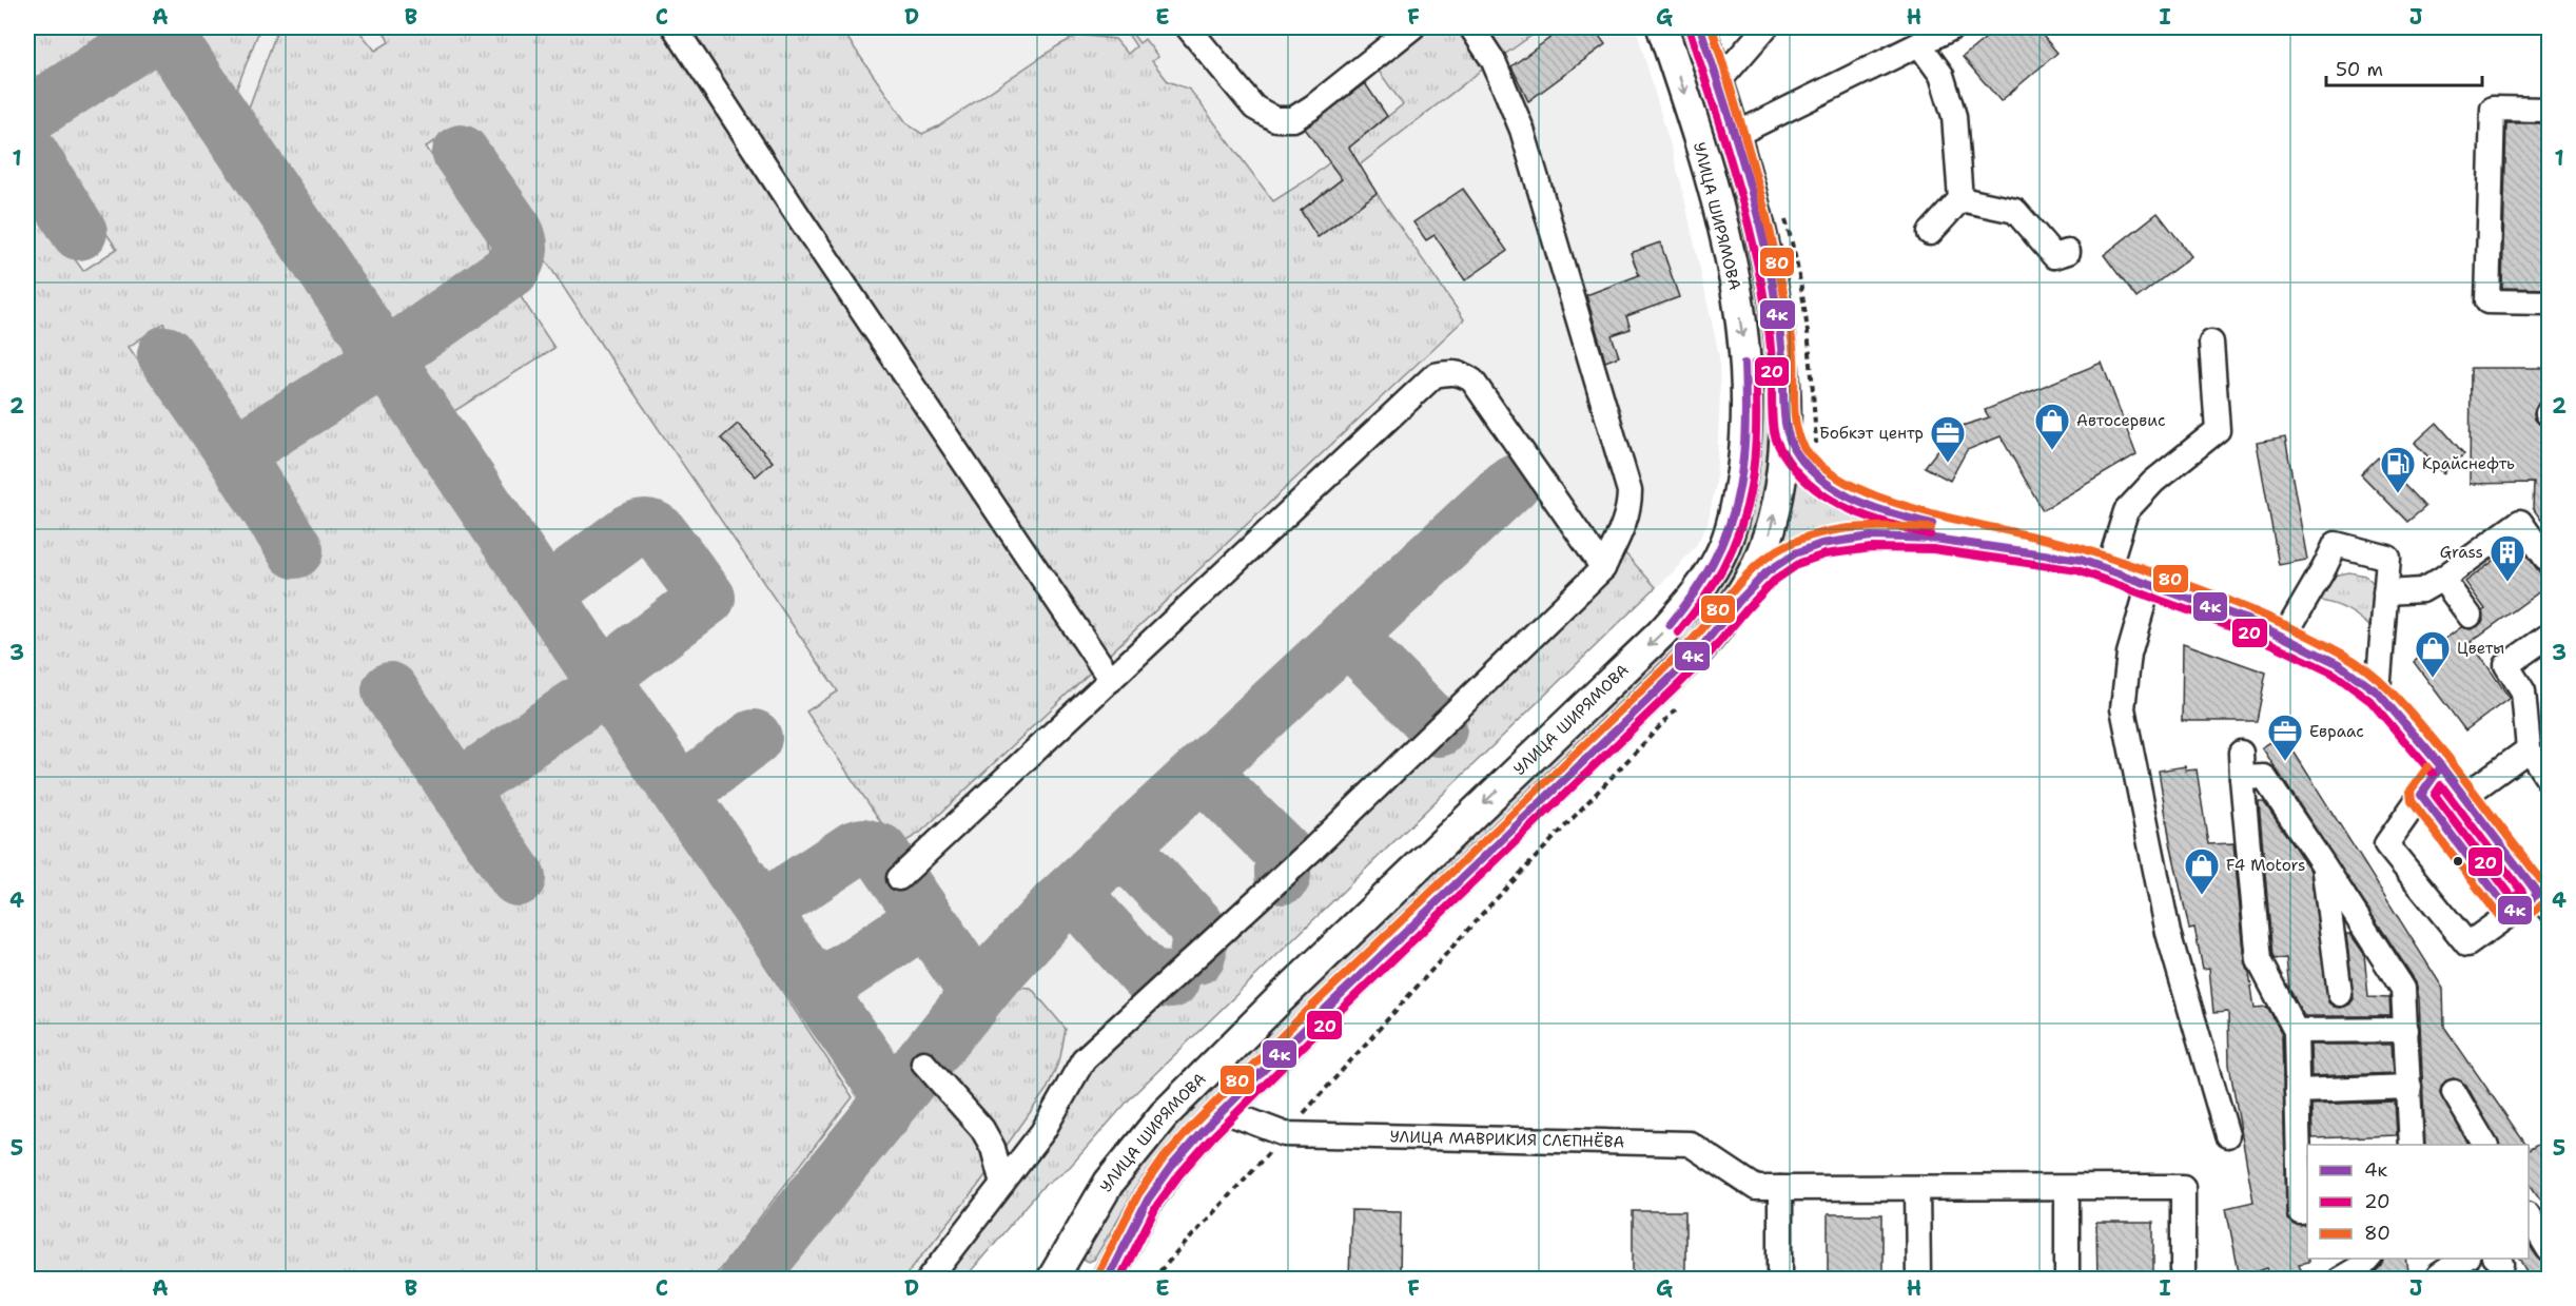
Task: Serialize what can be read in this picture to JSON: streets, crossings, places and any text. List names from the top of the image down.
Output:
{
  "streets": {
    "main road": ["УЛИЦА ШИРЯМОВА"],
    "street": ["УЛИЦА МАВРИКИЯ СЛЕПНЁВА"]
  },
  "places": {
    "shop": ["Автосервис", "Цветы", "F4 Motors"],
    "office": ["Бобкэт центр", "Евраас"],
    "fuel station": ["Крайснефть"],
    "building": ["Grass"]
  },
  "lines": ["transit line 4к", "transit line 80", "transit line 20"],
  "legend": ["4к", "20", "80"],
  "scale_bar": "50 m",
  "grid": {
    "columns": [
      "A",
      "B",
      "C",
      "D",
      "E",
      "F",
      "G",
      "H",
      "I",
      "J"
    ],
    "rows": [
      "1",
      "2",
      "3",
      "4",
      "5"
    ]
  }
}
